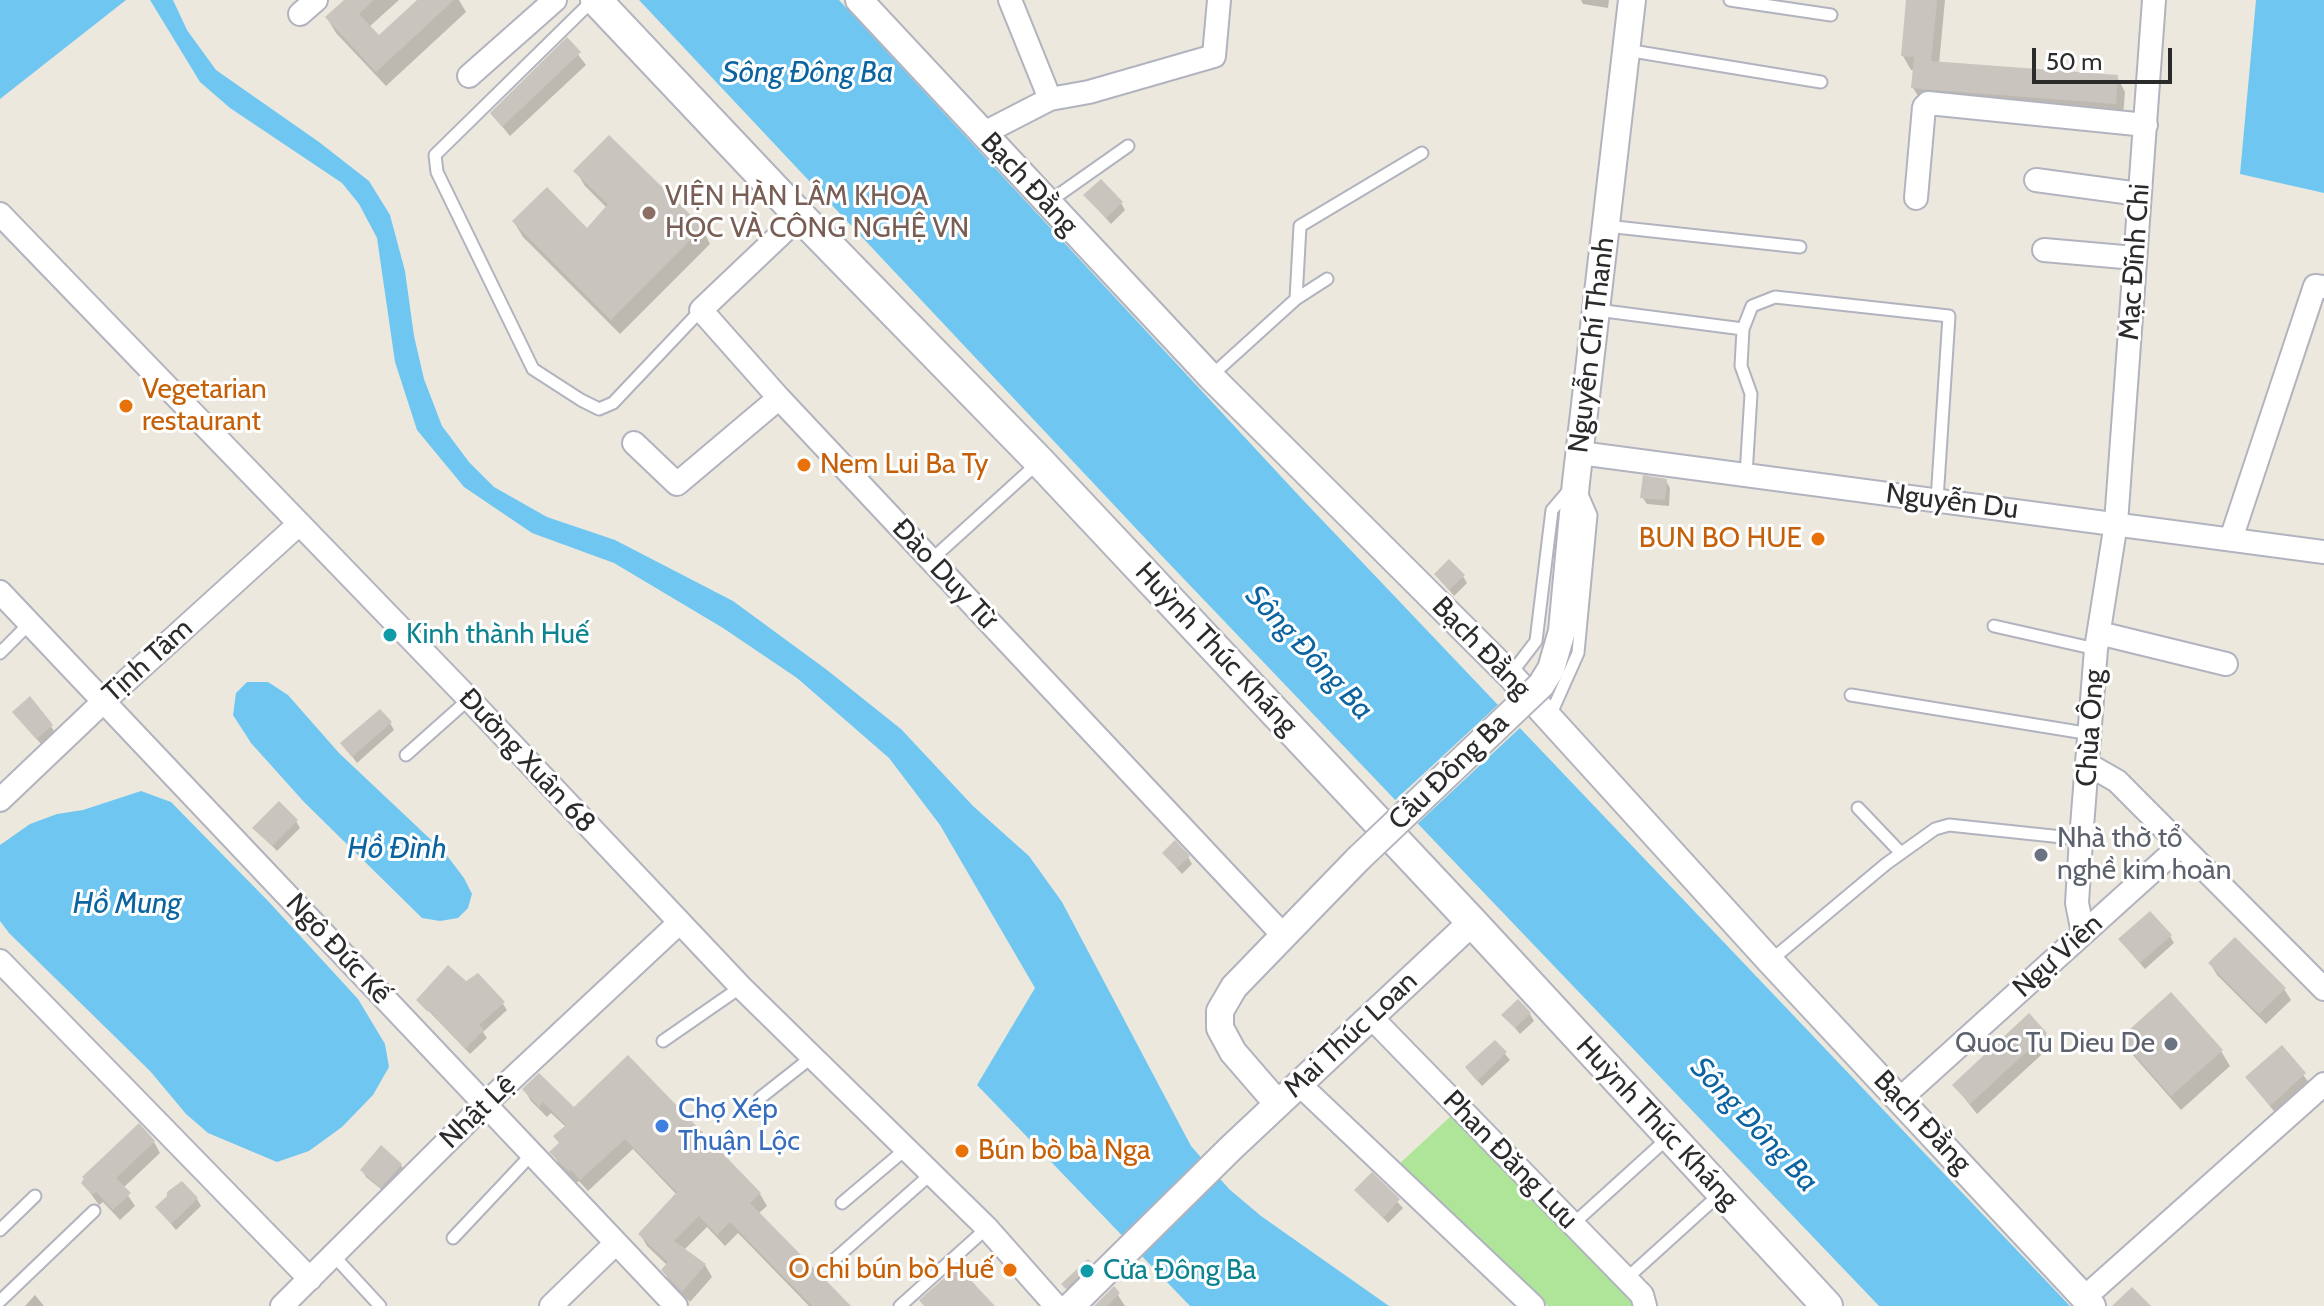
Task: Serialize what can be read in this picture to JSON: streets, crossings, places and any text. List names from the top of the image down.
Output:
{
  "streets": {
    "main road": ["Huỳnh Thúc Kháng"],
    "street": [
      "Bạch Đằng",
      "Mạc Đĩnh Chi",
      "Nguyễn Chí Thanh",
      "Nguyễn Du",
      "Đào Duy Từ",
      "Tịnh Tâm",
      "Chùa Ông",
      "Đường Xuân 68",
      "Cầu Đông Ba",
      "Ngô Đức Kế",
      "Ngự Viên",
      "Mai Thúc Loan",
      "Nhật Lệ",
      "Phan Đăng Lưu"
    ]
  },
  "crossings": [
    ["Bạch Đằng", "Ngự Viên"],
    ["Mạc Đĩnh Chi", "Nguyễn Du"],
    ["Mạc Đĩnh Chi", "Chùa Ông"],
    ["Nguyễn Chí Thanh", "Nguyễn Du"],
    ["Nguyễn Chí Thanh", "Cầu Đông Ba"],
    ["Nguyễn Du", "Chùa Ông"],
    ["Đào Duy Từ", "Cầu Đông Ba"],
    ["Huỳnh Thúc Kháng", "Mai Thúc Loan"],
    ["Tịnh Tâm", "Đường Xuân 68"],
    ["Tịnh Tâm", "Ngô Đức Kế"],
    ["Chùa Ông", "Ngự Viên"],
    ["Đường Xuân 68", "Nhật Lệ"],
    ["Ngô Đức Kế", "Nhật Lệ"],
    ["Mai Thúc Loan", "Phan Đăng Lưu"]
  ],
  "water": ["Sông Đông Ba", "Hồ Đình", "Hồ Mung"],
  "places": [
    "VIỆN HÀN LÂM KHOA HỌC VÀ CÔNG NGHỆ VN",
    "Vegetarian restaurant",
    "Nem Lui Ba Ty",
    "BUN BO HUE",
    "Kinh thành Huế",
    "Nhà thờ tổ nghề kim hoàn",
    "Quoc Tu Dieu De",
    "Chợ Xép Thuận Lộc",
    "Bún bò bà Nga",
    "O chi bún bò Huế",
    "Cửa Đông Ba"
  ],
  "scale_bar": "50 m"
}
